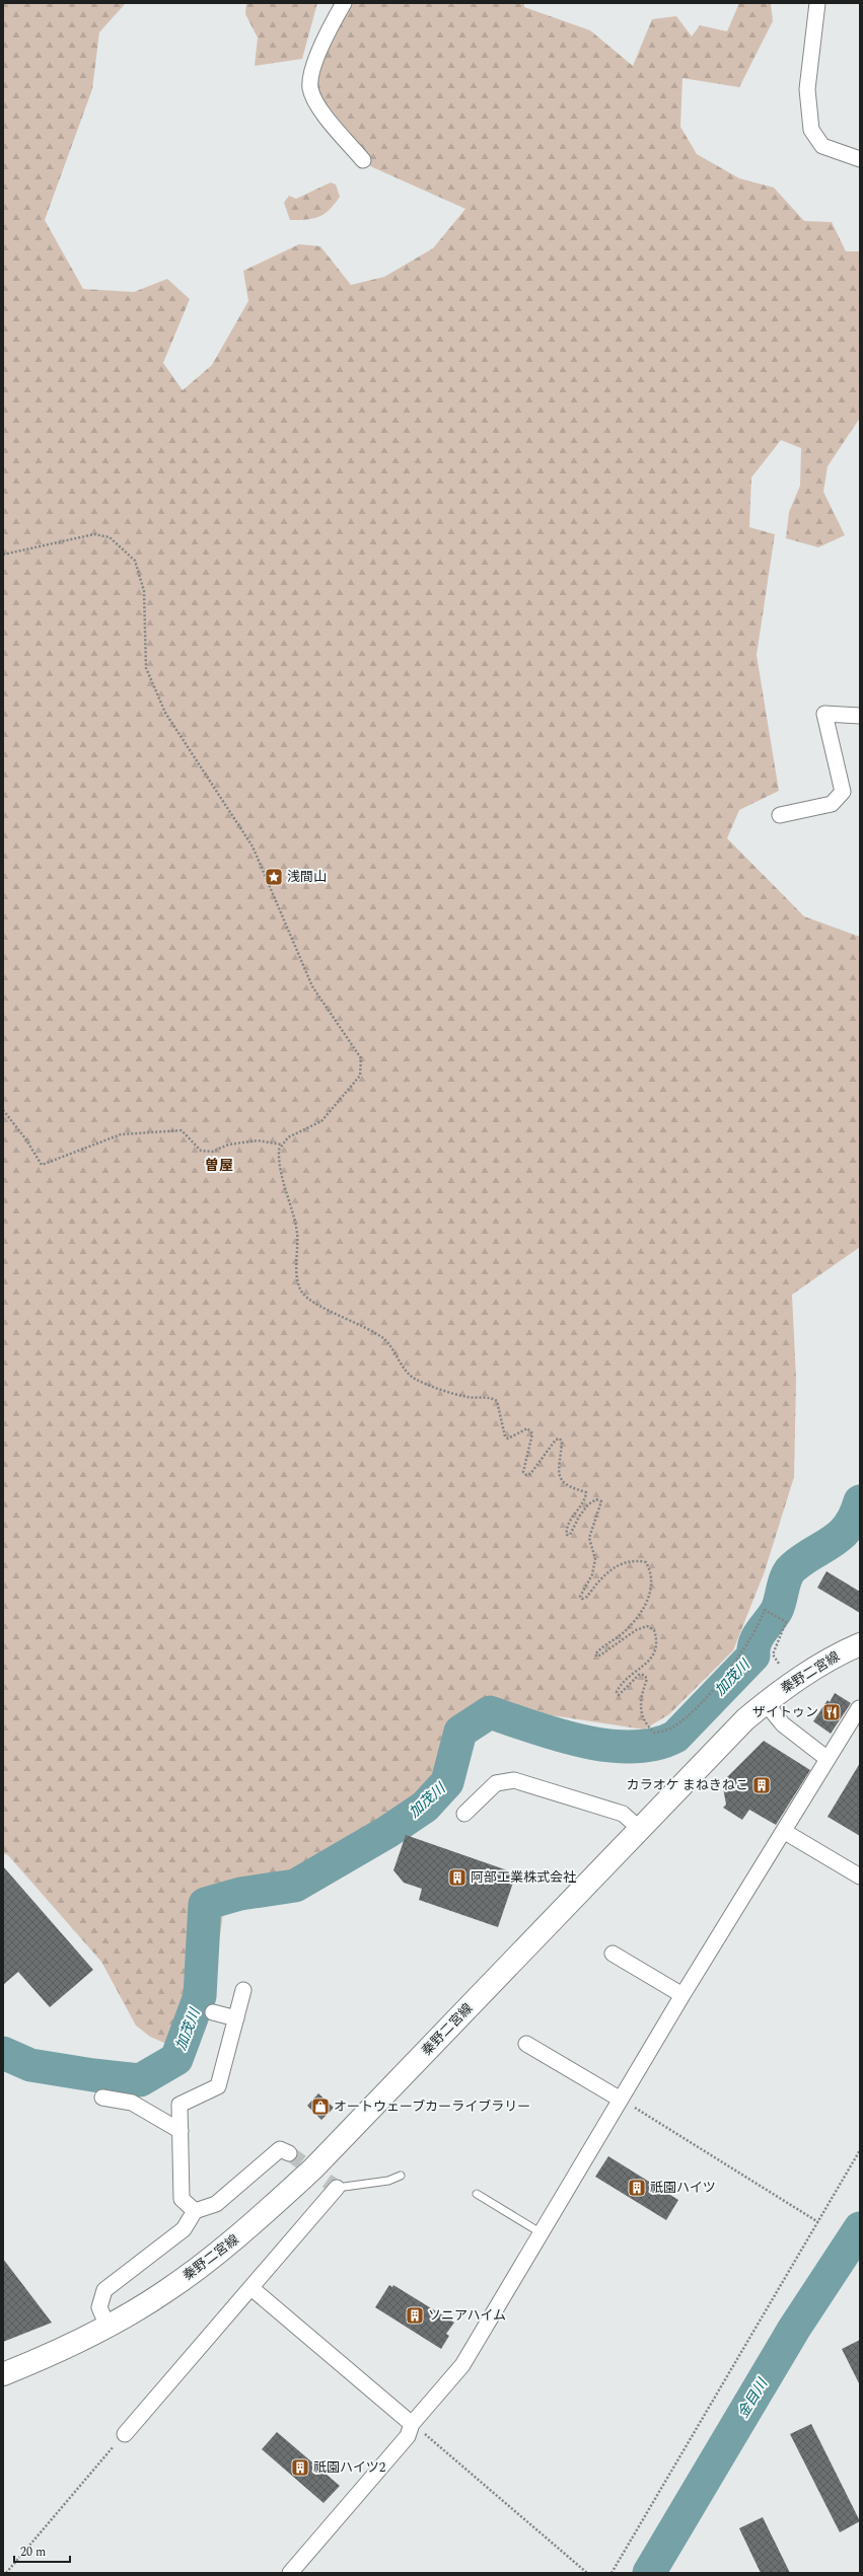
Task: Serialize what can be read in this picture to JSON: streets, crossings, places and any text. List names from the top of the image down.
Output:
{
  "streets": {
    "main road": ["秦野二宮線"]
  },
  "districts": ["曽屋"],
  "water": ["加茂川", "金目川"],
  "places": {
    "place": ["浅間山"],
    "restaurant": ["ザイトゥン"],
    "building": [
      "カラオケ まねきねこ",
      "阿部工業株式会社",
      "祇園ハイツ",
      "ソニアハイム",
      "祇園ハイツ2"
    ],
    "shop": ["オートウェーブカーライブラリー"]
  },
  "scale_bar": "20 m"
}
